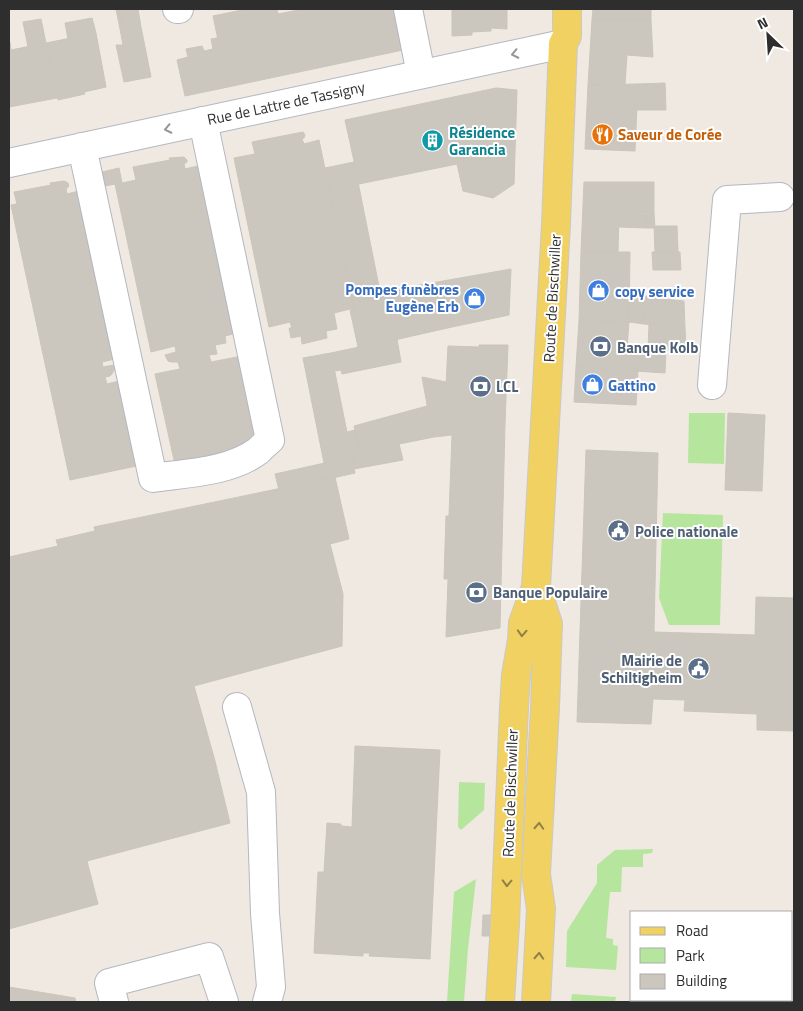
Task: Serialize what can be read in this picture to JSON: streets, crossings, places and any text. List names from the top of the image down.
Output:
{
  "streets": {
    "main road": ["Route de Bischwiller"],
    "street": ["Rue de Lattre de Tassigny"]
  },
  "crossings": [
    ["Rue de Lattre de Tassigny", "Route de Bischwiller"]
  ],
  "one_way": ["Rue de Lattre de Tassigny"],
  "places": {
    "restaurant": ["Saveur de Corée"],
    "building": ["Résidence Garancia"],
    "shop": ["copy service", "Pompes funèbres Eugène Erb", "Gattino"],
    "bank": ["Banque Kolb", "LCL", "Banque Populaire"],
    "public building": ["Police nationale", "Mairie de Schiltigheim"]
  },
  "legend": ["Road", "Park", "Building"],
  "north": "top left"
}
